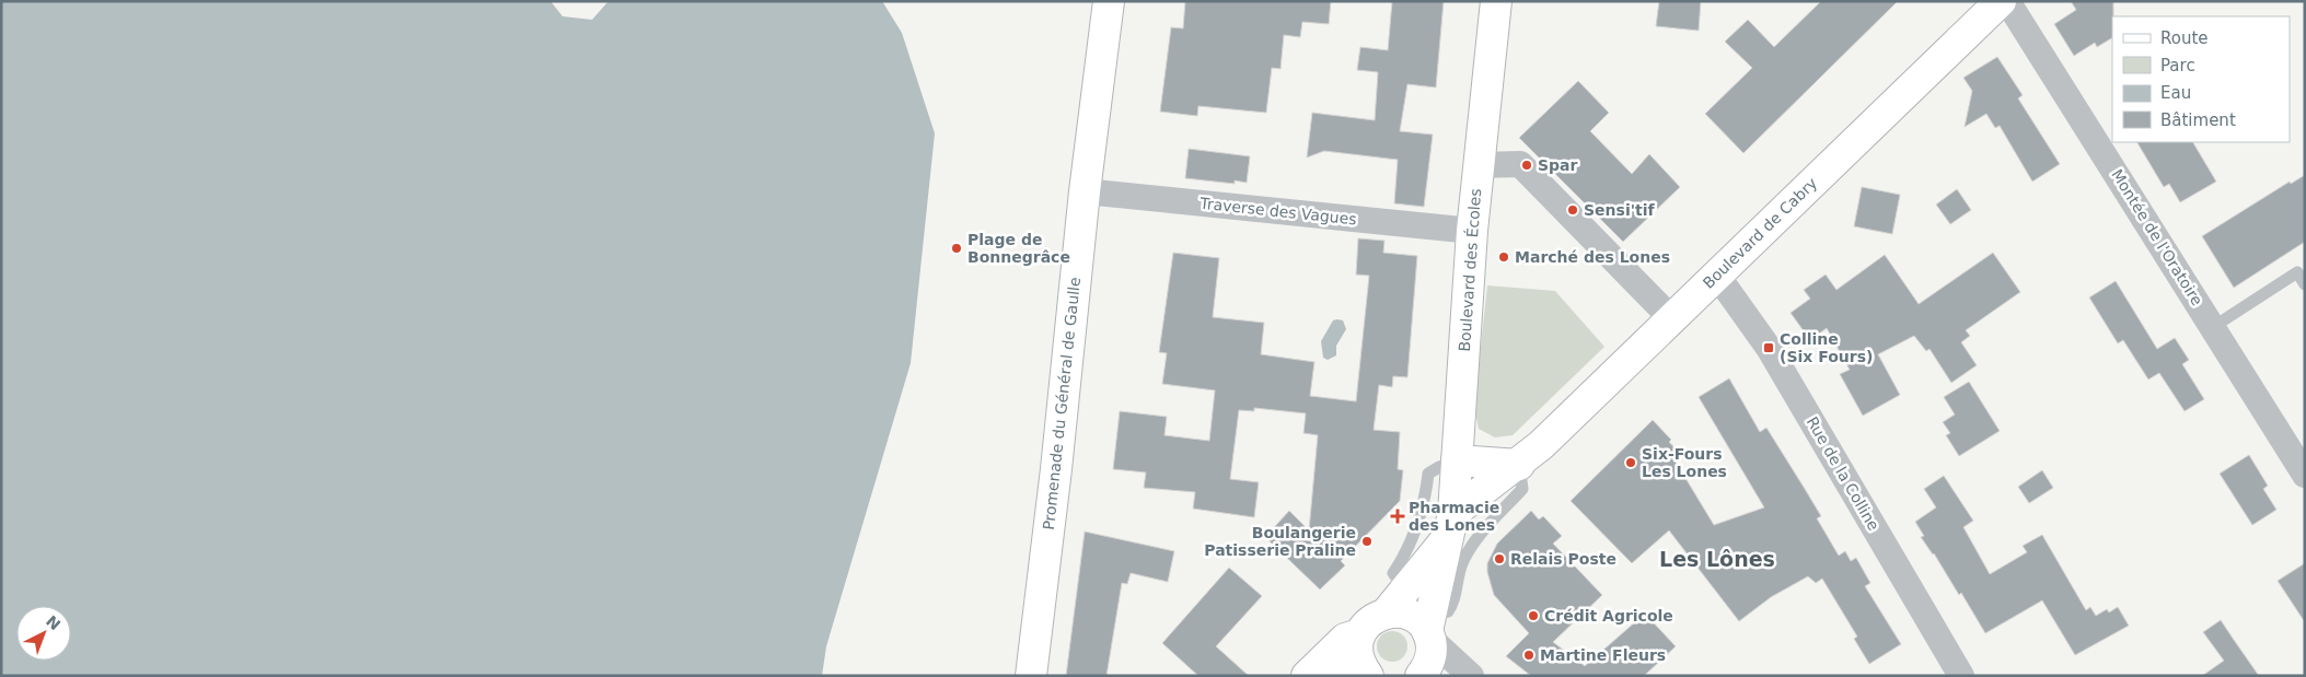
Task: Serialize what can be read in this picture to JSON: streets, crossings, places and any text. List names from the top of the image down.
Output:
{
  "streets": {
    "main road": ["Boulevard de Cabry", "Boulevard des Écoles", "Promenade du Général de Gaulle"],
    "street": ["Traverse des Vagues", "Montée de l'Oratoire", "Rue de la Colline"]
  },
  "crossings": [
    ["Traverse des Vagues", "Boulevard des Écoles"],
    ["Traverse des Vagues", "Promenade du Général de Gaulle"],
    ["Boulevard de Cabry", "Boulevard des Écoles"],
    ["Boulevard de Cabry", "Rue de la Colline"]
  ],
  "districts": ["Les Lônes"],
  "places": {
    "other": [
      "Spar",
      "Sensi'tif",
      "Plage de Bonnegrâce",
      "Marché des Lones",
      "Six-Fours Les Lones",
      "Boulangerie Patisserie Praline",
      "Relais Poste",
      "Crédit Agricole",
      "Martine Fleurs"
    ],
    "transit": ["Colline (Six Fours)"],
    "health": ["Pharmacie des Lones"]
  },
  "legend": [
    "Route",
    "Parc",
    "Eau",
    "Bâtiment"
  ],
  "north": "top right"
}
